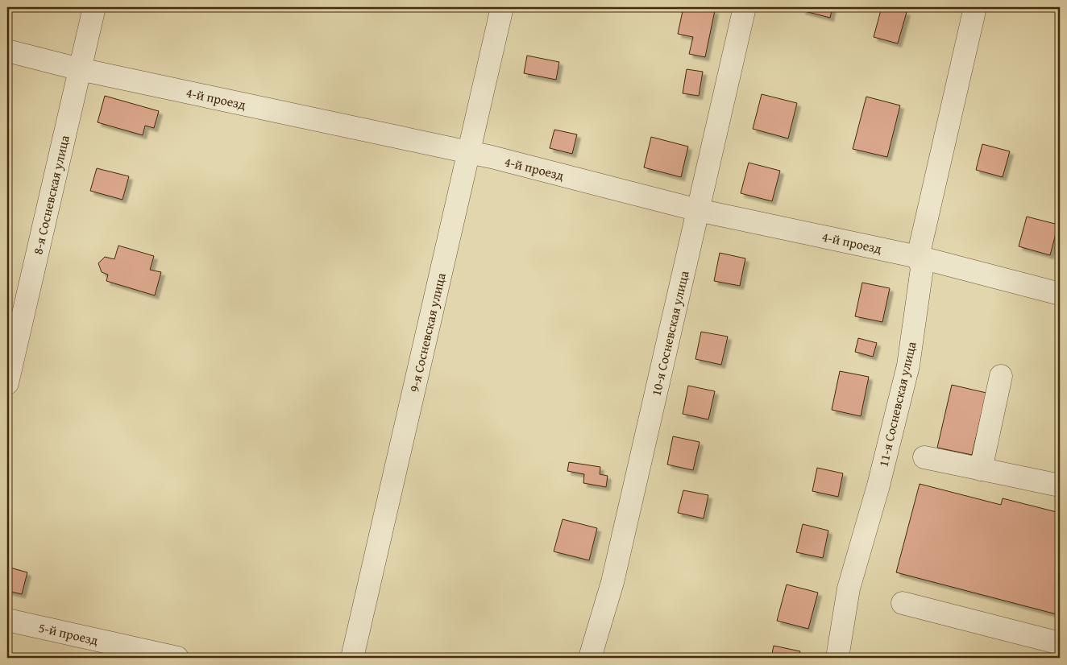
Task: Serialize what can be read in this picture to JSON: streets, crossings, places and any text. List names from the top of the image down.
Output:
{
  "streets": {
    "street": [
      "4-й проезд",
      "8-я Сосневская улица",
      "9-я Сосневская улица",
      "10-я Сосневская улица",
      "11-я Сосневская улица",
      "5-й проезд"
    ]
  },
  "crossings": [
    ["4-й проезд", "8-я Сосневская улица"],
    ["4-й проезд", "9-я Сосневская улица"],
    ["4-й проезд", "10-я Сосневская улица"],
    ["4-й проезд", "11-я Сосневская улица"]
  ]
}
